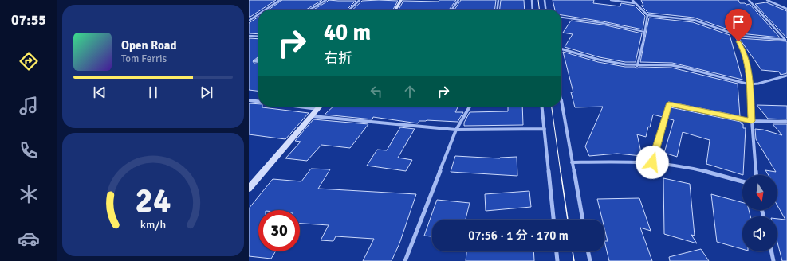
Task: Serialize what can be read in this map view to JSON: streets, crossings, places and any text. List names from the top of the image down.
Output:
{
  "north": "bottom",
  "page": {
    "tabs": "07:55",
    "turn": ["40 m", "右折"],
    "song": ["Open Road", "Tom Ferris"],
    "limit": "30",
    "trip": "07:56 · 1 分 · 170 m",
    "gauge": ["24", "km/h"]
  }
}
